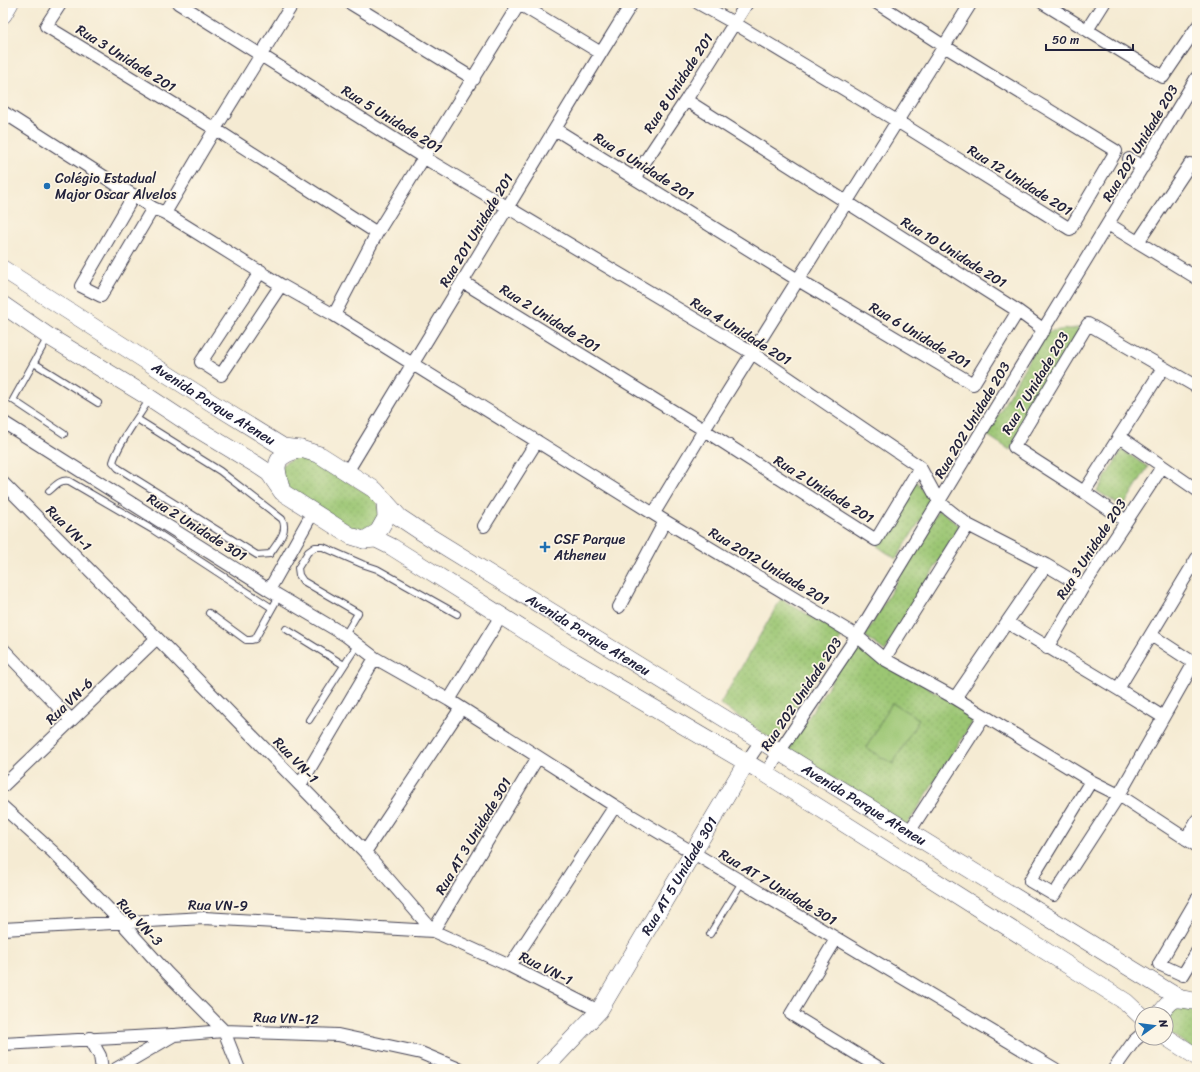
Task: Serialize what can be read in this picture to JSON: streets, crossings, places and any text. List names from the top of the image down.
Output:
{
  "streets": {
    "street": [
      "Rua 3 Unidade 201",
      "Rua 8 Unidade 201",
      "Rua 5 Unidade 201",
      "Rua 202 Unidade 203",
      "Rua 6 Unidade 201",
      "Rua 12 Unidade 201",
      "Rua 201 Unidade 201",
      "Rua 10 Unidade 201",
      "Rua 2 Unidade 201",
      "Rua 4 Unidade 201",
      "Rua 7 Unidade 203",
      "Avenida Parque Ateneu",
      "Rua 2 Unidade 301",
      "Rua VN-1",
      "Rua 3 Unidade 203",
      "Rua 2012 Unidade 201",
      "Rua VN-6",
      "Rua AT 3 Unidade 301",
      "Rua AT 5 Unidade 301",
      "Rua AT 7 Unidade 301",
      "Rua VN-9",
      "Rua VN-3",
      "Rua VN-12"
    ]
  },
  "crossings": [
    ["Rua 8 Unidade 201", "Rua 6 Unidade 201"],
    ["Rua 8 Unidade 201", "Rua 12 Unidade 201"],
    ["Rua 8 Unidade 201", "Rua 10 Unidade 201"],
    ["Rua 5 Unidade 201", "Rua 201 Unidade 201"],
    ["Rua 5 Unidade 201", "Rua 4 Unidade 201"],
    ["Rua 202 Unidade 203", "Rua 10 Unidade 201"],
    ["Rua 202 Unidade 203", "Rua 4 Unidade 201"],
    ["Rua 202 Unidade 203", "Avenida Parque Ateneu"],
    ["Rua 202 Unidade 203", "Rua 2012 Unidade 201"],
    ["Rua 6 Unidade 201", "Rua 201 Unidade 201"],
    ["Rua 6 Unidade 201", "Rua 10 Unidade 201"],
    ["Rua 201 Unidade 201", "Rua 2 Unidade 201"],
    ["Rua 201 Unidade 201", "Rua 4 Unidade 201"],
    ["Rua 201 Unidade 201", "Avenida Parque Ateneu"],
    ["Rua 201 Unidade 201", "Rua 2012 Unidade 201"],
    ["Rua 2 Unidade 201", "Rua 4 Unidade 201"],
    ["Rua 7 Unidade 203", "Rua 3 Unidade 203"],
    ["Avenida Parque Ateneu", "Rua AT 5 Unidade 301"],
    ["Rua 2 Unidade 301", "Rua AT 7 Unidade 301"],
    ["Rua VN-1", "Rua VN-6"],
    ["Rua VN-1", "Rua AT 3 Unidade 301"],
    ["Rua VN-1", "Rua AT 5 Unidade 301"],
    ["Rua VN-1", "Rua VN-9"],
    ["Rua 3 Unidade 203", "Rua 2012 Unidade 201"],
    ["Rua AT 3 Unidade 301", "Rua AT 7 Unidade 301"],
    ["Rua AT 3 Unidade 301", "Rua VN-9"],
    ["Rua AT 5 Unidade 301", "Rua AT 7 Unidade 301"],
    ["Rua VN-9", "Rua VN-3"],
    ["Rua VN-3", "Rua VN-12"]
  ],
  "places": {
    "other": ["Colégio Estadual Major Oscar Alvelos"],
    "health": ["CSF Parque Atheneu"]
  },
  "scale_bar": "50 m",
  "north": "right"
}
